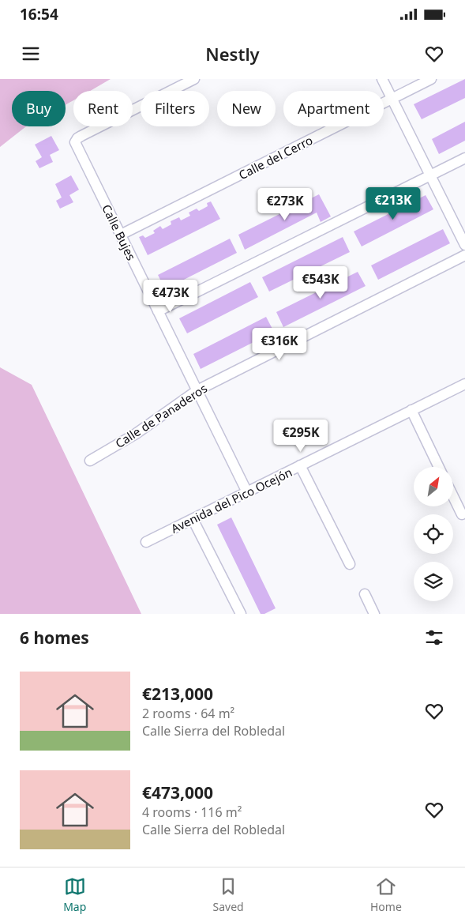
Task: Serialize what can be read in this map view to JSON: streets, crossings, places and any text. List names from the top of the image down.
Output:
{
  "streets": {
    "street": [
      "Calle del Cerro",
      "Calle Bujes",
      "Calle de Panaderos",
      "Avenida del Pico Ocejón"
    ]
  },
  "crossings": [
    ["Calle del Cerro", "Calle Bujes"],
    ["Calle Bujes", "Calle de Panaderos"],
    ["Calle Bujes", "Avenida del Pico Ocejón"]
  ],
  "north": "top right",
  "page": {
    "status": "16:54",
    "header": "Nestly",
    "chip": [
      "Buy",
      "Rent",
      "Filters",
      "New",
      "Apartment"
    ],
    "price": [
      "€213K",
      "€273K",
      "€543K",
      "€473K",
      "€316K",
      "€295K"
    ],
    "heading": "6 homes",
    "list": [
      {
        "name": "€213,000",
        "note": "2 rooms · 64 m² · Calle Sierra del Robledal"
      },
      {
        "name": "€473,000",
        "note": "4 rooms · 116 m² · Calle Sierra del Robledal"
      }
    ],
    "tabs": ["Map", "Saved", "Home"]
  }
}
